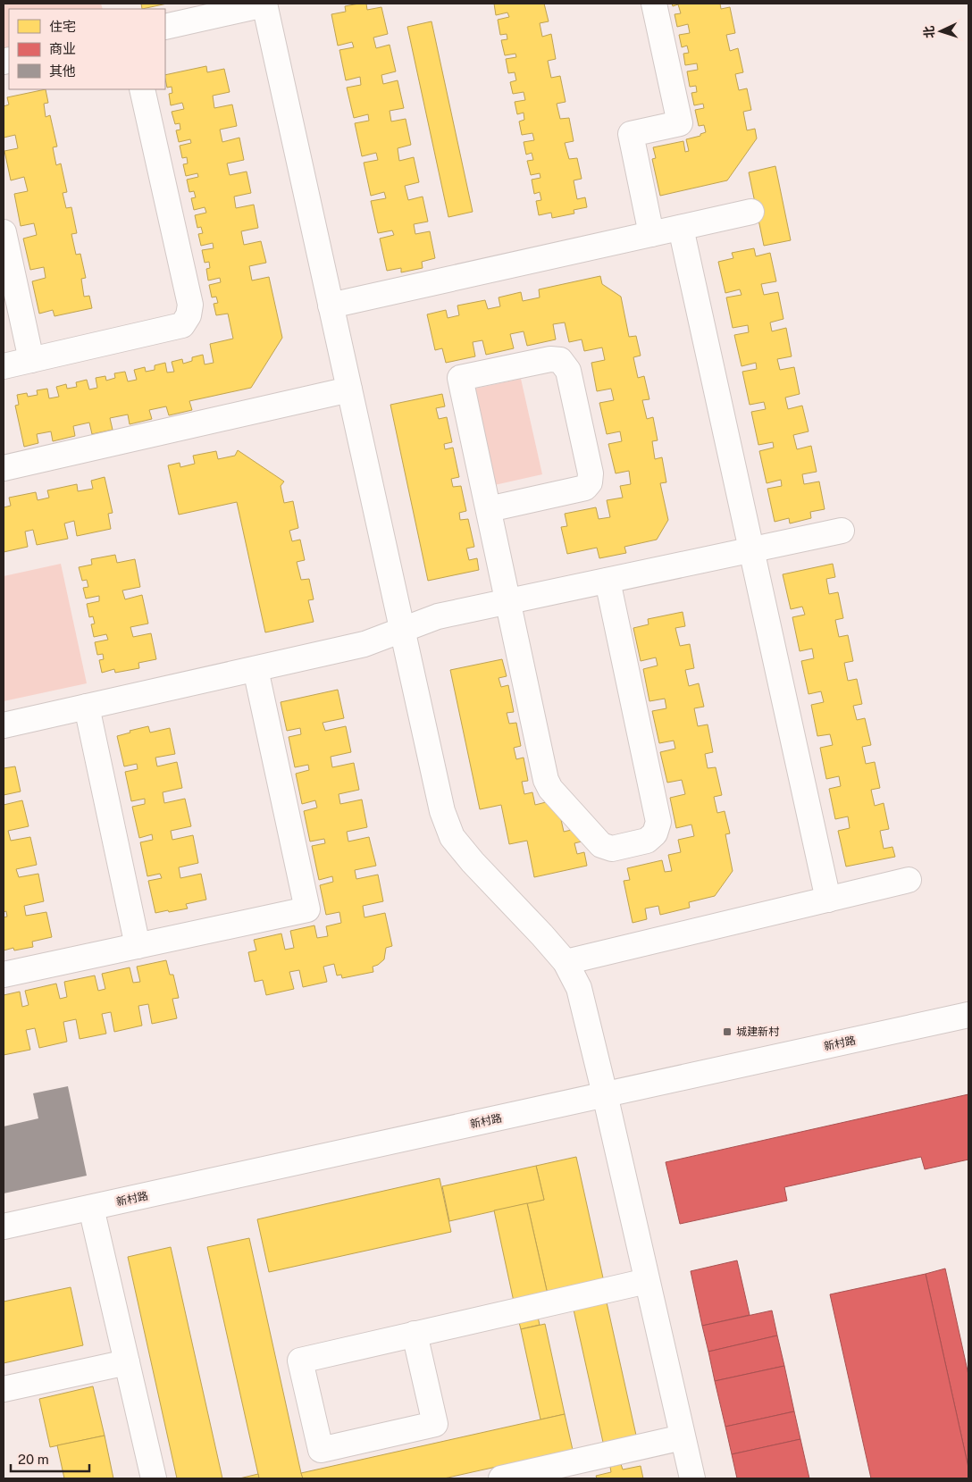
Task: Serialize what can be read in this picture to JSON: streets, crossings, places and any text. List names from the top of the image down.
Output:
{
  "streets": {
    "street": ["新村路"]
  },
  "places": {
    "transit": ["城建新村"]
  },
  "legend": ["住宅", "商业", "其他"],
  "scale_bar": "20 m",
  "north": "left"
}
